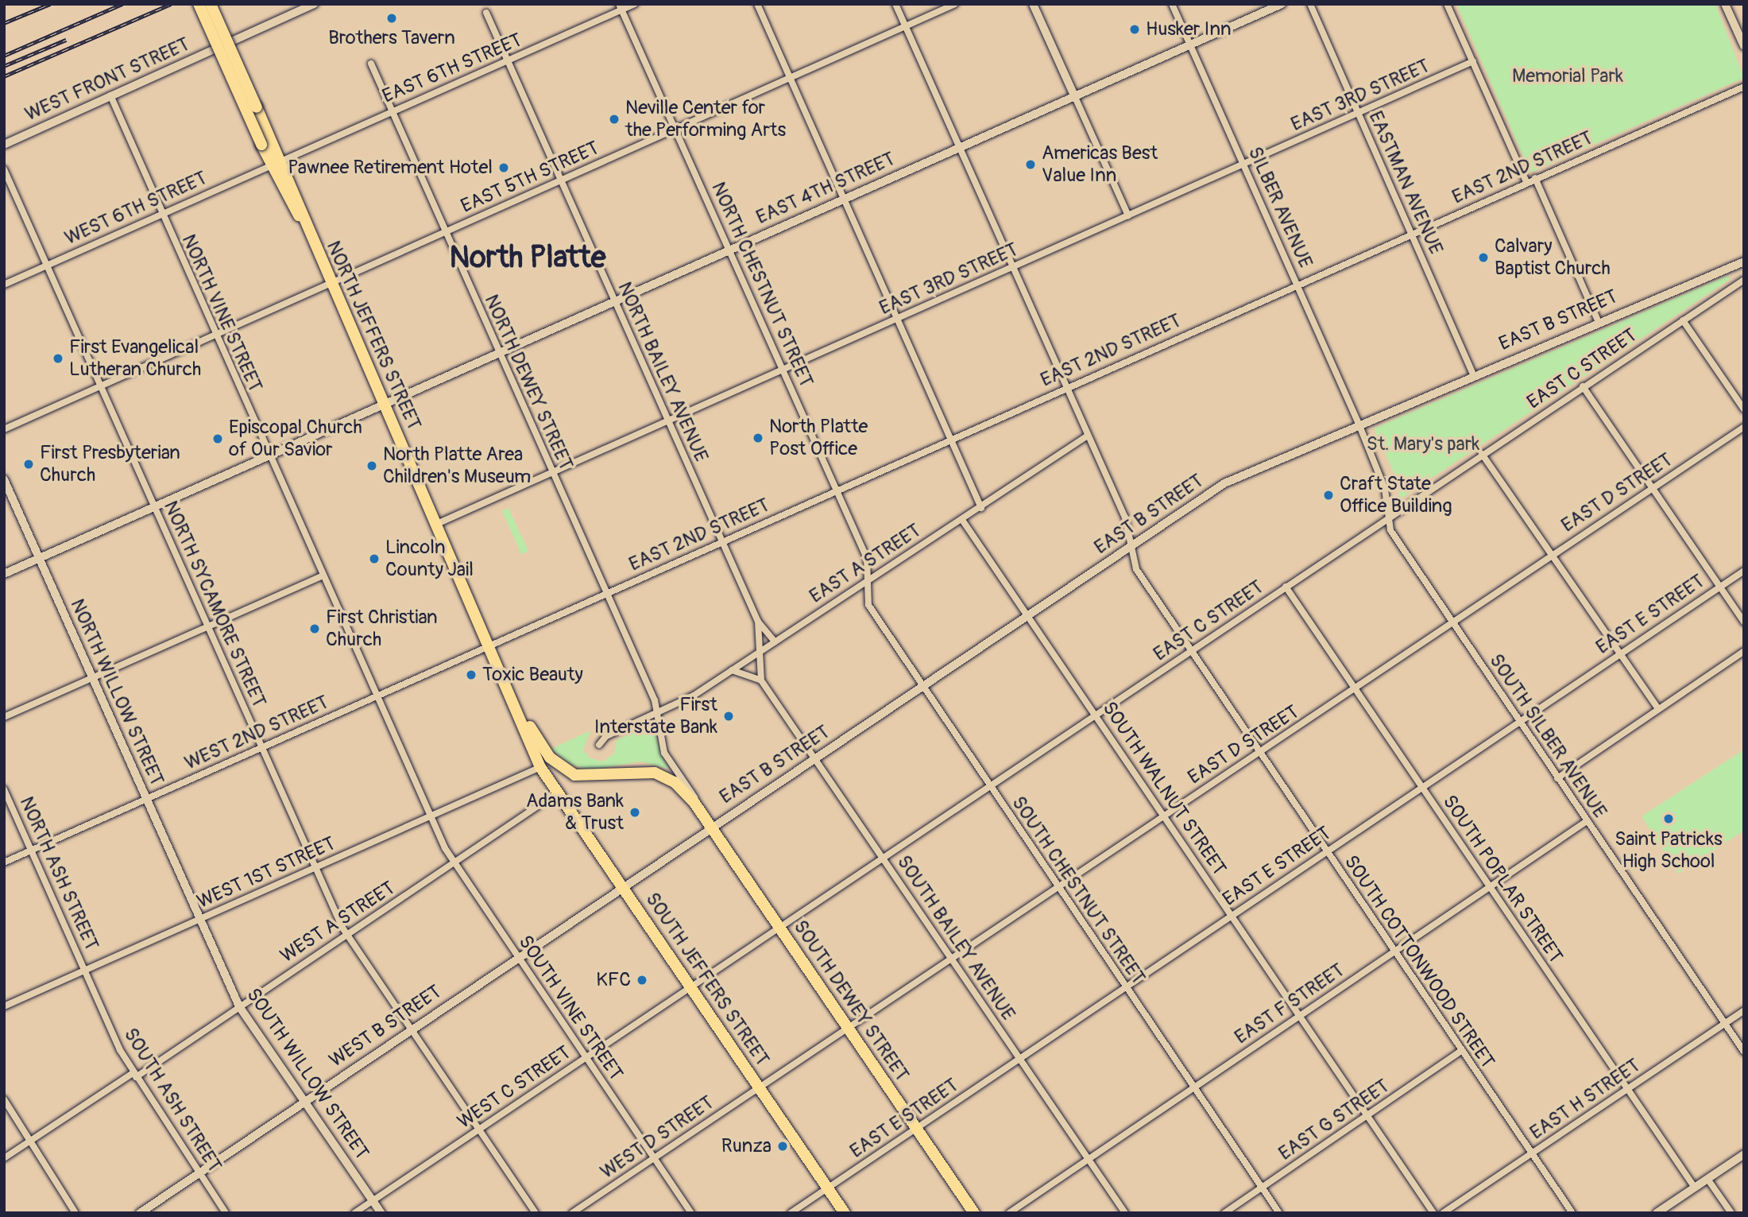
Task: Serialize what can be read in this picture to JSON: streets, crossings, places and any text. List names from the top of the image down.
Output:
{
  "streets": {
    "highway": ["NORTH JEFFERS STREET", "SOUTH JEFFERS STREET", "SOUTH DEWEY STREET"],
    "main road": [
      "WEST FRONT STREET",
      "EAST 4TH STREET",
      "EAST B STREET",
      "NORTH WILLOW STREET",
      "WEST B STREET",
      "SOUTH WILLOW STREET"
    ],
    "street": [
      "EAST 6TH STREET",
      "EAST 3RD STREET",
      "EAST 2ND STREET",
      "EAST 5TH STREET",
      "EASTMAN AVENUE",
      "SILBER AVENUE",
      "WEST 6TH STREET",
      "NORTH CHESTNUT STREET",
      "NORTH VINE STREET",
      "EAST C STREET",
      "NORTH BAILEY AVENUE",
      "NORTH DEWEY STREET",
      "EAST D STREET",
      "EAST A STREET",
      "NORTH SYCAMORE STREET",
      "EAST E STREET",
      "WEST 2ND STREET",
      "SOUTH SILBER AVENUE",
      "SOUTH WALNUT STREET",
      "WEST 1ST STREET",
      "NORTH ASH STREET",
      "SOUTH POPLAR STREET",
      "SOUTH CHESTNUT STREET",
      "WEST A STREET",
      "SOUTH BAILEY AVENUE",
      "SOUTH COTTONWOOD STREET",
      "EAST F STREET",
      "SOUTH VINE STREET",
      "WEST C STREET",
      "EAST H STREET",
      "SOUTH ASH STREET",
      "EAST G STREET",
      "WEST D STREET"
    ]
  },
  "crossings": [
    ["EAST 6TH STREET", "WEST 6TH STREET"],
    ["EAST 6TH STREET", "NORTH CHESTNUT STREET"],
    ["EAST 6TH STREET", "NORTH JEFFERS STREET"],
    ["EAST 6TH STREET", "NORTH BAILEY AVENUE"],
    ["EAST 6TH STREET", "NORTH DEWEY STREET"],
    ["WEST FRONT STREET", "NORTH VINE STREET"],
    ["EAST 3RD STREET", "EASTMAN AVENUE"],
    ["EAST 3RD STREET", "SILBER AVENUE"],
    ["EAST 3RD STREET", "NORTH CHESTNUT STREET"],
    ["EAST 3RD STREET", "NORTH JEFFERS STREET"],
    ["EAST 3RD STREET", "NORTH BAILEY AVENUE"],
    ["EAST 3RD STREET", "NORTH DEWEY STREET"],
    ["EAST 3RD STREET", "SOUTH COTTONWOOD STREET"],
    ["EAST 2ND STREET", "EASTMAN AVENUE"],
    ["EAST 2ND STREET", "SILBER AVENUE"],
    ["EAST 2ND STREET", "NORTH CHESTNUT STREET"],
    ["EAST 2ND STREET", "NORTH JEFFERS STREET"],
    ["EAST 2ND STREET", "NORTH BAILEY AVENUE"],
    ["EAST 2ND STREET", "NORTH DEWEY STREET"],
    ["EAST 2ND STREET", "WEST 2ND STREET"],
    ["EAST 2ND STREET", "SOUTH COTTONWOOD STREET"],
    ["EAST 5TH STREET", "NORTH CHESTNUT STREET"],
    ["EAST 5TH STREET", "NORTH VINE STREET"],
    ["EAST 5TH STREET", "NORTH JEFFERS STREET"],
    ["EAST 5TH STREET", "NORTH BAILEY AVENUE"],
    ["EAST 5TH STREET", "NORTH DEWEY STREET"],
    ["EAST 5TH STREET", "NORTH SYCAMORE STREET"],
    ["EAST 5TH STREET", "SOUTH COTTONWOOD STREET"],
    ["EASTMAN AVENUE", "EAST B STREET"],
    ["EAST 4TH STREET", "SILBER AVENUE"],
    ["EAST 4TH STREET", "NORTH CHESTNUT STREET"],
    ["EAST 4TH STREET", "NORTH VINE STREET"],
    ["EAST 4TH STREET", "NORTH JEFFERS STREET"],
    ["EAST 4TH STREET", "NORTH BAILEY AVENUE"],
    ["EAST 4TH STREET", "NORTH DEWEY STREET"],
    ["EAST 4TH STREET", "NORTH SYCAMORE STREET"],
    ["EAST 4TH STREET", "NORTH WILLOW STREET"],
    ["EAST 4TH STREET", "SOUTH COTTONWOOD STREET"],
    ["SILBER AVENUE", "EAST B STREET"],
    ["SILBER AVENUE", "SOUTH SILBER AVENUE"],
    ["WEST 6TH STREET", "NORTH VINE STREET"],
    ["WEST 6TH STREET", "NORTH JEFFERS STREET"],
    ["WEST 6TH STREET", "NORTH SYCAMORE STREET"],
    ["NORTH CHESTNUT STREET", "EAST A STREET"],
    ["NORTH CHESTNUT STREET", "SOUTH CHESTNUT STREET"],
    ["NORTH VINE STREET", "WEST 2ND STREET"],
    ["NORTH VINE STREET", "WEST 1ST STREET"],
    ["NORTH VINE STREET", "SOUTH VINE STREET"],
    ["EAST B STREET", "SOUTH SILBER AVENUE"],
    ["EAST B STREET", "SOUTH WALNUT STREET"],
    ["EAST B STREET", "SOUTH CHESTNUT STREET"],
    ["EAST B STREET", "SOUTH BAILEY AVENUE"],
    ["EAST B STREET", "SOUTH COTTONWOOD STREET"],
    ["EAST B STREET", "SOUTH JEFFERS STREET"],
    ["EAST B STREET", "SOUTH DEWEY STREET"],
    ["EAST B STREET", "WEST B STREET"],
    ["NORTH JEFFERS STREET", "WEST 2ND STREET"],
    ["NORTH JEFFERS STREET", "WEST 1ST STREET"],
    ["NORTH JEFFERS STREET", "SOUTH JEFFERS STREET"],
    ["NORTH JEFFERS STREET", "SOUTH DEWEY STREET"],
    ["EAST C STREET", "SOUTH SILBER AVENUE"],
    ["EAST C STREET", "SOUTH WALNUT STREET"],
    ["EAST C STREET", "SOUTH POPLAR STREET"],
    ["EAST C STREET", "SOUTH CHESTNUT STREET"],
    ["EAST C STREET", "SOUTH BAILEY AVENUE"],
    ["EAST C STREET", "SOUTH COTTONWOOD STREET"],
    ["EAST C STREET", "SOUTH JEFFERS STREET"],
    ["EAST C STREET", "SOUTH DEWEY STREET"],
    ["EAST C STREET", "WEST C STREET"],
    ["NORTH BAILEY AVENUE", "EAST A STREET"],
    ["NORTH BAILEY AVENUE", "SOUTH BAILEY AVENUE"],
    ["NORTH DEWEY STREET", "EAST A STREET"],
    ["NORTH DEWEY STREET", "SOUTH DEWEY STREET"],
    ["EAST D STREET", "SOUTH SILBER AVENUE"],
    ["EAST D STREET", "SOUTH WALNUT STREET"],
    ["EAST D STREET", "SOUTH POPLAR STREET"],
    ["EAST D STREET", "SOUTH CHESTNUT STREET"],
    ["EAST D STREET", "SOUTH BAILEY AVENUE"],
    ["EAST D STREET", "SOUTH COTTONWOOD STREET"],
    ["EAST D STREET", "SOUTH JEFFERS STREET"],
    ["EAST D STREET", "SOUTH DEWEY STREET"],
    ["EAST D STREET", "WEST D STREET"],
    ["EAST A STREET", "SOUTH WALNUT STREET"],
    ["EAST A STREET", "SOUTH CHESTNUT STREET"],
    ["EAST A STREET", "SOUTH BAILEY AVENUE"],
    ["EAST A STREET", "SOUTH COTTONWOOD STREET"],
    ["EAST A STREET", "SOUTH DEWEY STREET"],
    ["NORTH SYCAMORE STREET", "WEST 2ND STREET"],
    ["NORTH SYCAMORE STREET", "WEST 1ST STREET"],
    ["NORTH SYCAMORE STREET", "WEST A STREET"],
    ["NORTH SYCAMORE STREET", "WEST B STREET"],
    ["NORTH SYCAMORE STREET", "WEST C STREET"],
    ["EAST E STREET", "SOUTH SILBER AVENUE"],
    ["EAST E STREET", "SOUTH WALNUT STREET"],
    ["EAST E STREET", "SOUTH POPLAR STREET"],
    ["EAST E STREET", "SOUTH CHESTNUT STREET"],
    ["EAST E STREET", "SOUTH BAILEY AVENUE"],
    ["EAST E STREET", "SOUTH COTTONWOOD STREET"],
    ["EAST E STREET", "SOUTH JEFFERS STREET"],
    ["EAST E STREET", "SOUTH DEWEY STREET"],
    ["NORTH WILLOW STREET", "WEST 2ND STREET"],
    ["NORTH WILLOW STREET", "WEST 1ST STREET"],
    ["NORTH WILLOW STREET", "SOUTH WILLOW STREET"],
    ["WEST 2ND STREET", "NORTH ASH STREET"],
    ["SOUTH SILBER AVENUE", "EAST F STREET"],
    ["SOUTH SILBER AVENUE", "EAST H STREET"],
    ["SOUTH WALNUT STREET", "EAST F STREET"],
    ["SOUTH WALNUT STREET", "EAST G STREET"],
    ["WEST 1ST STREET", "NORTH ASH STREET"],
    ["WEST 1ST STREET", "SOUTH JEFFERS STREET"],
    ["WEST 1ST STREET", "SOUTH VINE STREET"],
    ["WEST 1ST STREET", "SOUTH WILLOW STREET"],
    ["WEST 1ST STREET", "SOUTH ASH STREET"],
    ["NORTH ASH STREET", "SOUTH ASH STREET"],
    ["SOUTH POPLAR STREET", "EAST F STREET"],
    ["SOUTH POPLAR STREET", "EAST H STREET"],
    ["SOUTH CHESTNUT STREET", "EAST F STREET"],
    ["SOUTH CHESTNUT STREET", "EAST G STREET"],
    ["WEST A STREET", "SOUTH JEFFERS STREET"],
    ["WEST A STREET", "SOUTH VINE STREET"],
    ["WEST A STREET", "SOUTH WILLOW STREET"],
    ["WEST A STREET", "SOUTH ASH STREET"],
    ["SOUTH BAILEY AVENUE", "EAST F STREET"],
    ["SOUTH COTTONWOOD STREET", "EAST F STREET"],
    ["SOUTH COTTONWOOD STREET", "EAST H STREET"],
    ["SOUTH COTTONWOOD STREET", "EAST G STREET"],
    ["SOUTH JEFFERS STREET", "WEST B STREET"],
    ["SOUTH JEFFERS STREET", "WEST C STREET"],
    ["SOUTH JEFFERS STREET", "WEST D STREET"],
    ["SOUTH VINE STREET", "WEST B STREET"],
    ["SOUTH VINE STREET", "WEST C STREET"],
    ["SOUTH VINE STREET", "WEST D STREET"],
    ["WEST B STREET", "SOUTH WILLOW STREET"],
    ["WEST B STREET", "SOUTH ASH STREET"],
    ["SOUTH WILLOW STREET", "WEST C STREET"]
  ],
  "districts": ["North Platte"],
  "parks": ["Memorial Park", "St. Mary's park"],
  "places": [
    "Brothers Tavern",
    "Husker Inn",
    "Neville Center for the Performing Arts",
    "Americas Best Value Inn",
    "Pawnee Retirement Hotel",
    "Calvary Baptist Church",
    "First Evangelical Lutheran Church",
    "North Platte Post Office",
    "Episcopal Church of Our Savior",
    "First Presbyterian Church",
    "North Platte Area Children's Museum",
    "Craft State Office Building",
    "Lincoln County Jail",
    "First Christian Church",
    "Toxic Beauty",
    "First Interstate Bank",
    "Adams Bank & Trust",
    "Saint Patricks High School",
    "KFC",
    "Runza"
  ]
}
